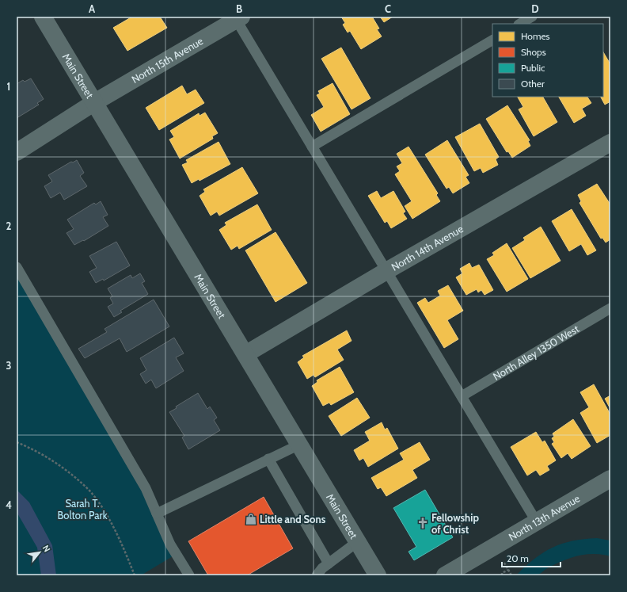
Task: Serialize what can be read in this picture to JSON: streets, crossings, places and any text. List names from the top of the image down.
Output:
{
  "streets": {
    "street": [
      "North 15th Avenue",
      "Main Street",
      "North 14th Avenue",
      "North 13th Avenue"
    ],
    "lane": ["North Alley 1350 West"]
  },
  "crossings": [
    ["North 15th Avenue", "Main Street"],
    ["Main Street", "North 14th Avenue"]
  ],
  "parks": ["Sarah T. Bolton Park"],
  "places": {
    "shop": ["Little and Sons"],
    "church": ["Fellowship of Christ"]
  },
  "legend": [
    "Homes",
    "Shops",
    "Public",
    "Other"
  ],
  "scale_bar": "20 m",
  "north": "top right",
  "grid": {
    "columns": [
      "A",
      "B",
      "C",
      "D"
    ],
    "rows": [
      "1",
      "2",
      "3",
      "4"
    ]
  }
}
